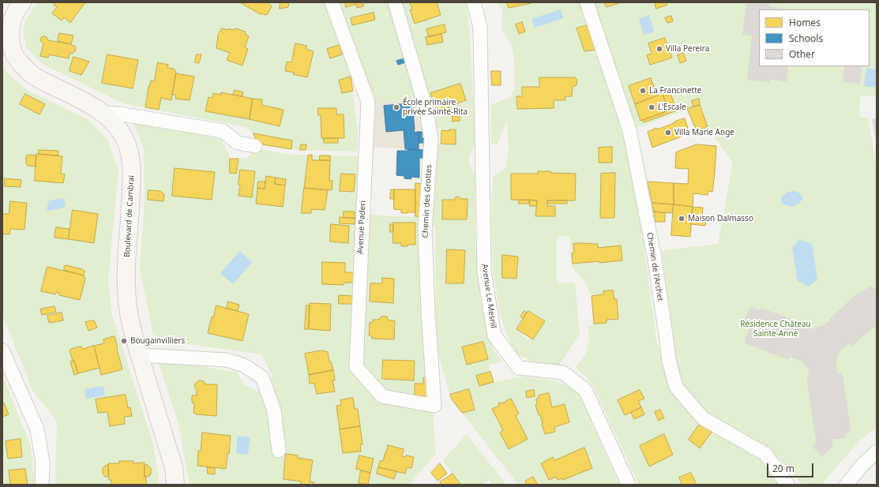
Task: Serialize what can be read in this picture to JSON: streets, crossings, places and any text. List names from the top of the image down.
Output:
{
  "streets": {
    "street": [
      "Chemin des Grottes",
      "Boulevard de Cambrai",
      "Avenue Paderi",
      "Chemin de l'Archet",
      "Avenue Le Mesnil"
    ]
  },
  "crossings": [
    ["Chemin des Grottes", "Avenue Paderi"]
  ],
  "parks": ["Résidence Château Sainte-Anne"],
  "places": [
    "Villa Pereira",
    "La Francinette",
    "École primaire privée Sainte-Rita",
    "L'Escale",
    "Villa Marie Ange",
    "Maison Dalmasso",
    "Bougainvilliers"
  ],
  "legend": ["Homes", "Schools", "Other"],
  "scale_bar": "20 m"
}
